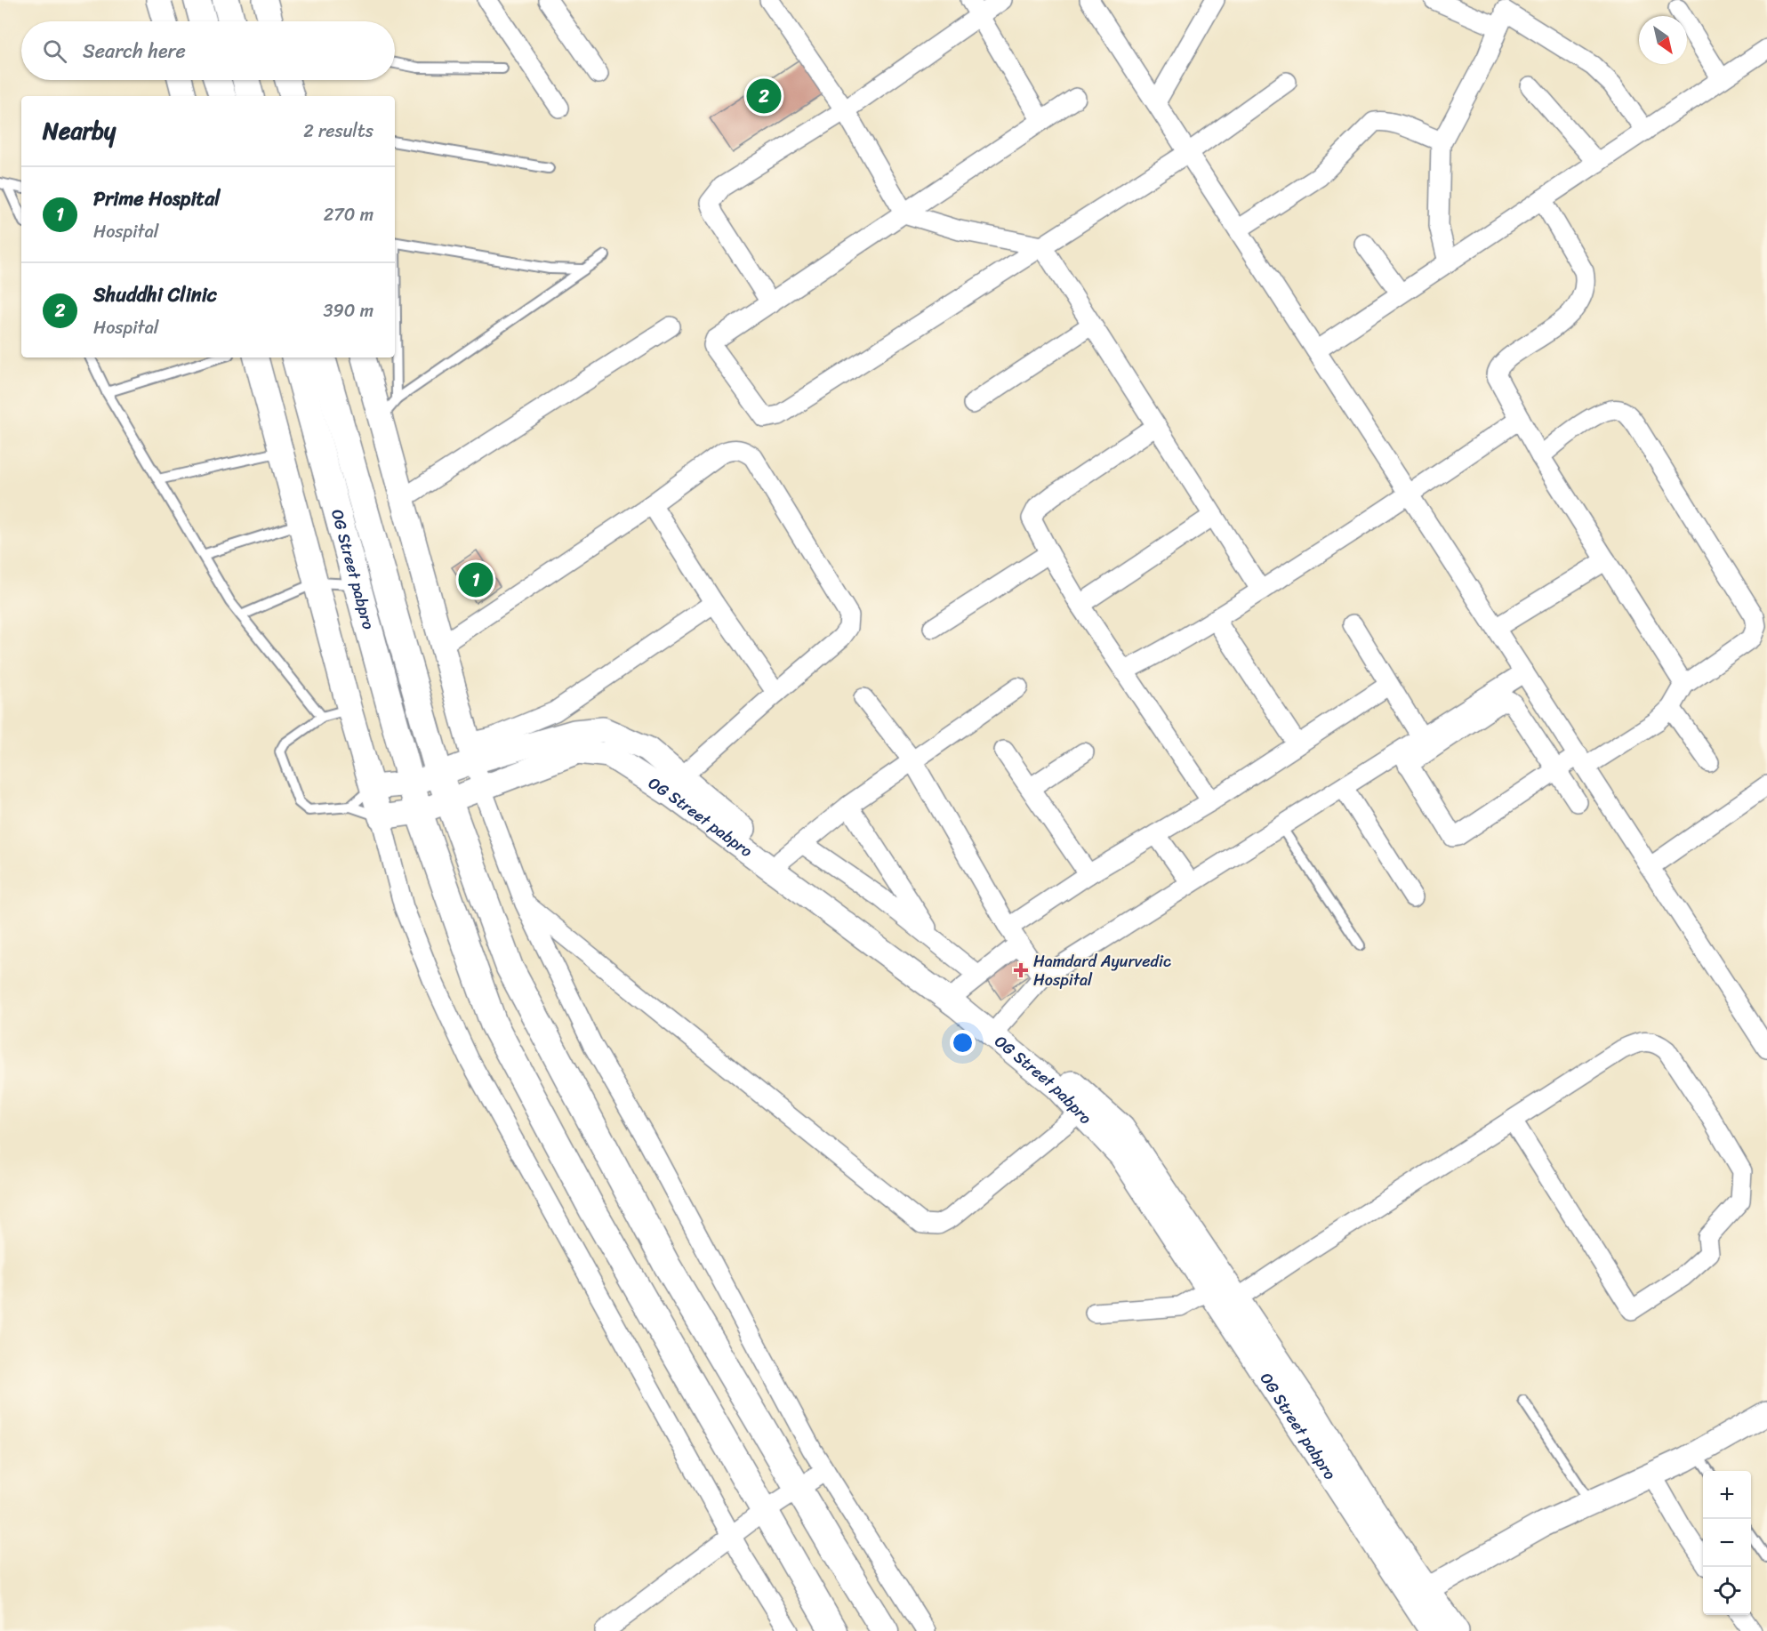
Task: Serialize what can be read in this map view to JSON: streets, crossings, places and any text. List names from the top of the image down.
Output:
{
  "streets": {
    "main road": ["OG Street pabpro"]
  },
  "places": {
    "health": ["Hamdard Ayurvedic Hospital"]
  },
  "north": "bottom right",
  "page": {
    "search": "Search here",
    "pins": ["2", "1"],
    "heading": ["Nearby", "2 results"],
    "list": [
      {
        "mark": "1",
        "name": "Prime Hospital",
        "note": "Hospital",
        "value": "270 m"
      },
      {
        "mark": "2",
        "name": "Shuddhi Clinic",
        "note": "Hospital",
        "value": "390 m"
      }
    ],
    "map_buttons": ["+", "−"]
  }
}
